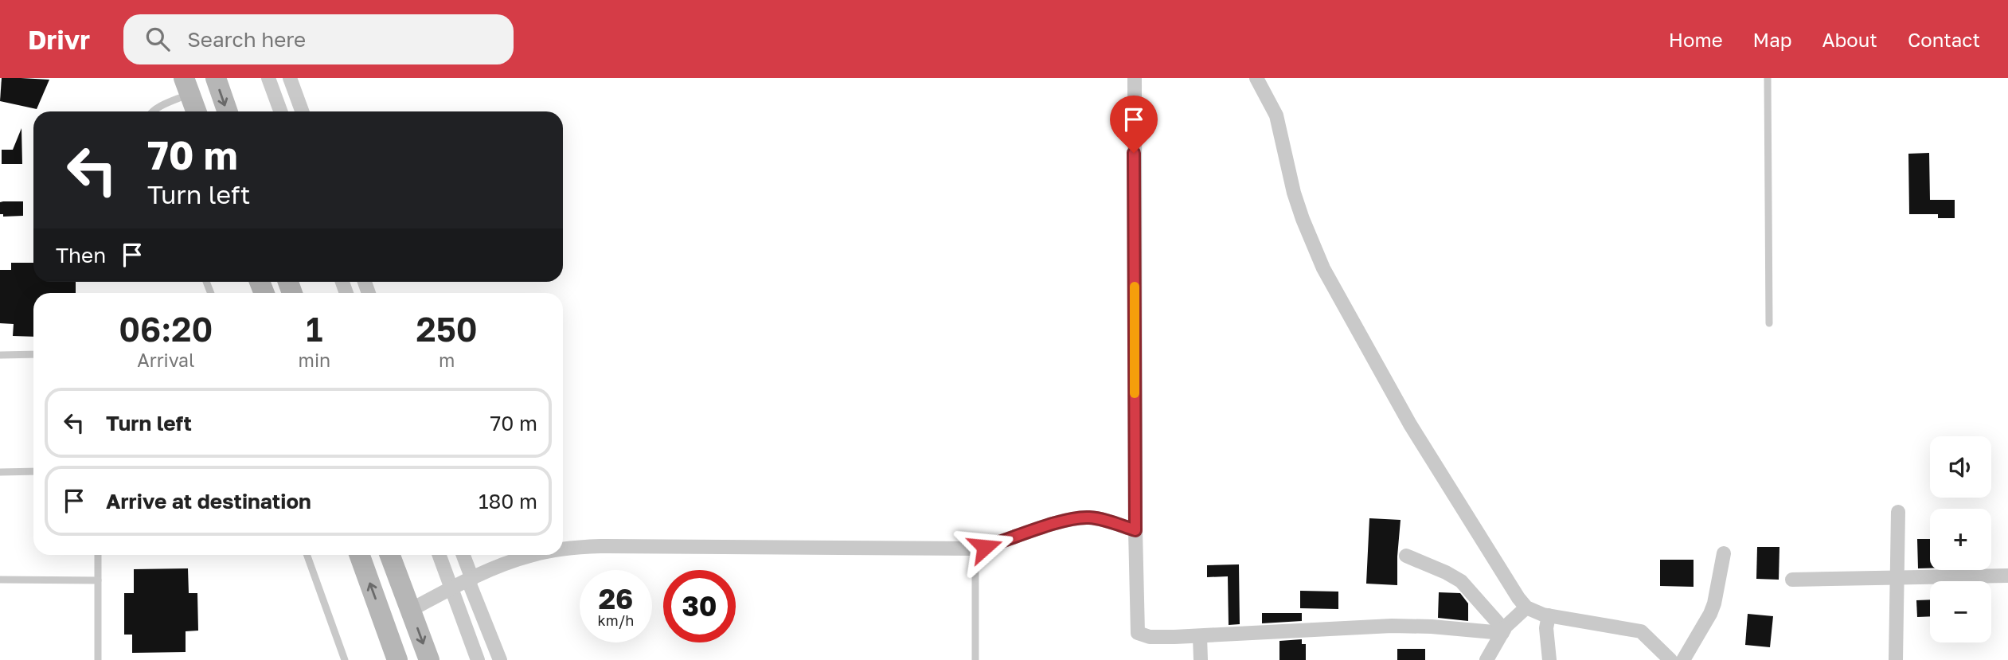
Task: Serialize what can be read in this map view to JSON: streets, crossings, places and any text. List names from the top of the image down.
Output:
{
  "page": {
    "header": "Drivr",
    "search": "Search here",
    "nav": [
      "Home",
      "Map",
      "About",
      "Contact"
    ],
    "turn": ["70 m", "Turn left"],
    "then": "Then",
    "eta": [
      "06:20",
      "Arrival",
      "1",
      "min",
      "250",
      "m"
    ],
    "list": [
      {
        "name": "Turn left",
        "value": "70 m"
      },
      {
        "name": "Arrive at destination",
        "value": "180 m"
      }
    ],
    "map_buttons": ["+", "−"],
    "speed": "26 km/h",
    "limit": "30"
  }
}
